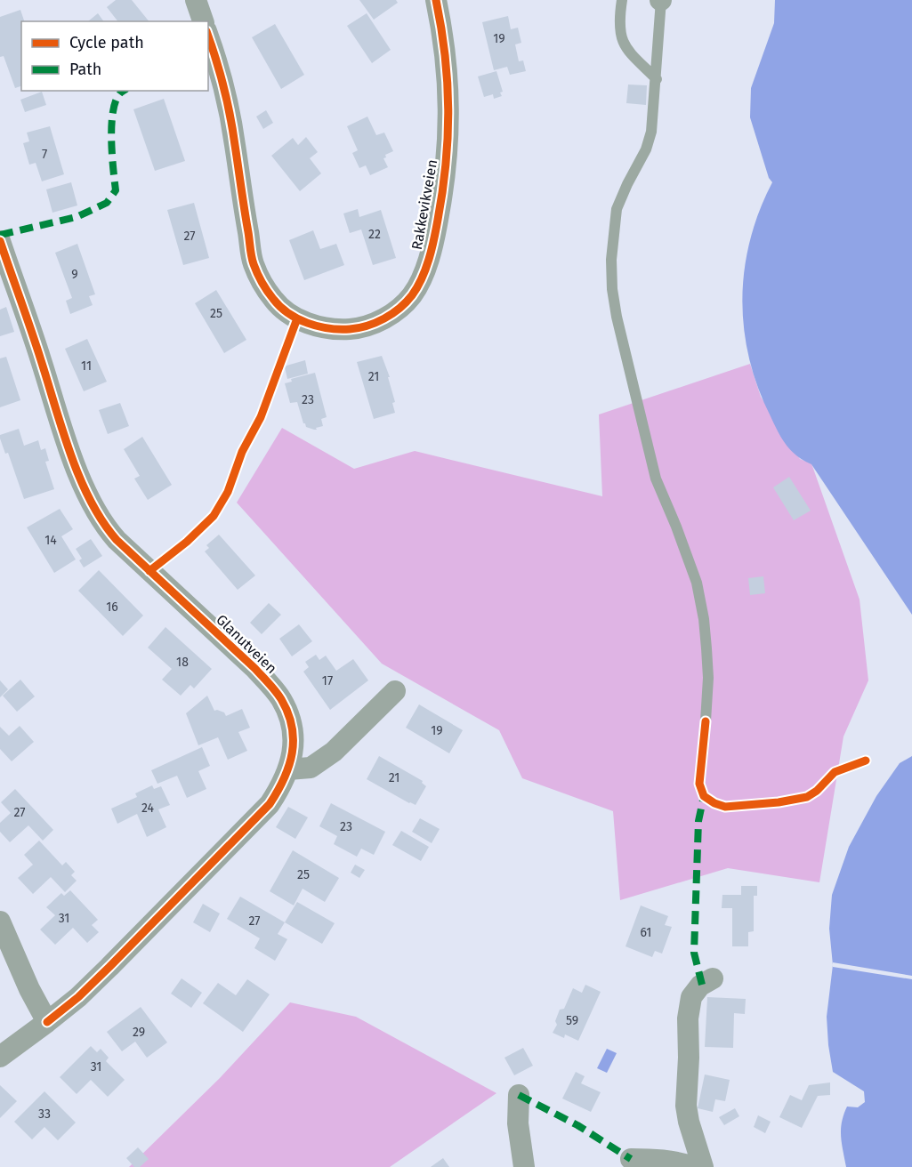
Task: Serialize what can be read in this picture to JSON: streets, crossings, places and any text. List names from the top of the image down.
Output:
{
  "streets": {
    "street": ["Rakkevikveien", "Glanutveien"]
  },
  "house_numbers": [
    "19",
    "7",
    "22",
    "27",
    "9",
    "25",
    "11",
    "21",
    "23",
    "14",
    "16",
    "18",
    "17",
    "19",
    "21",
    "24",
    "27",
    "23",
    "25",
    "31",
    "27",
    "61",
    "59",
    "29",
    "31",
    "33"
  ],
  "legend": ["Cycle path", "Path"]
}
